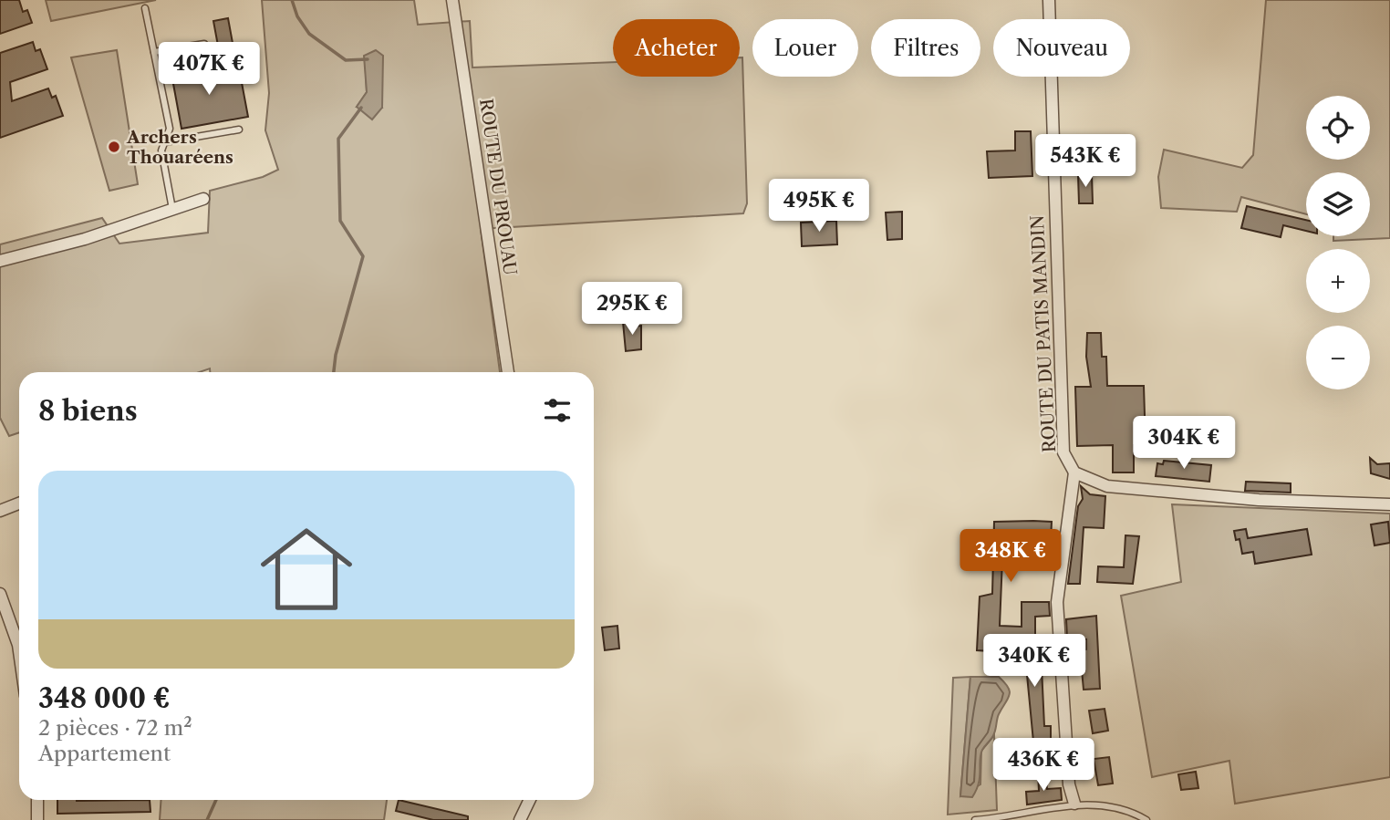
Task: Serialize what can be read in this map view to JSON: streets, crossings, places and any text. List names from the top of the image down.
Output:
{
  "streets": {
    "street": ["ROUTE DU PROUAU", "ROUTE DU PATIS MANDIN"]
  },
  "places": ["Archers Thouaréens"],
  "page": {
    "chip": [
      "Acheter",
      "Louer",
      "Filtres",
      "Nouveau"
    ],
    "price": [
      "407K €",
      "543K €",
      "495K €",
      "295K €",
      "304K €",
      "348K €",
      "340K €",
      "436K €"
    ],
    "map_buttons": ["+", "−"],
    "heading": "8 biens",
    "list": [
      {
        "name": "348 000 €",
        "note": "2 pièces · 72 m² · Appartement"
      }
    ]
  }
}
